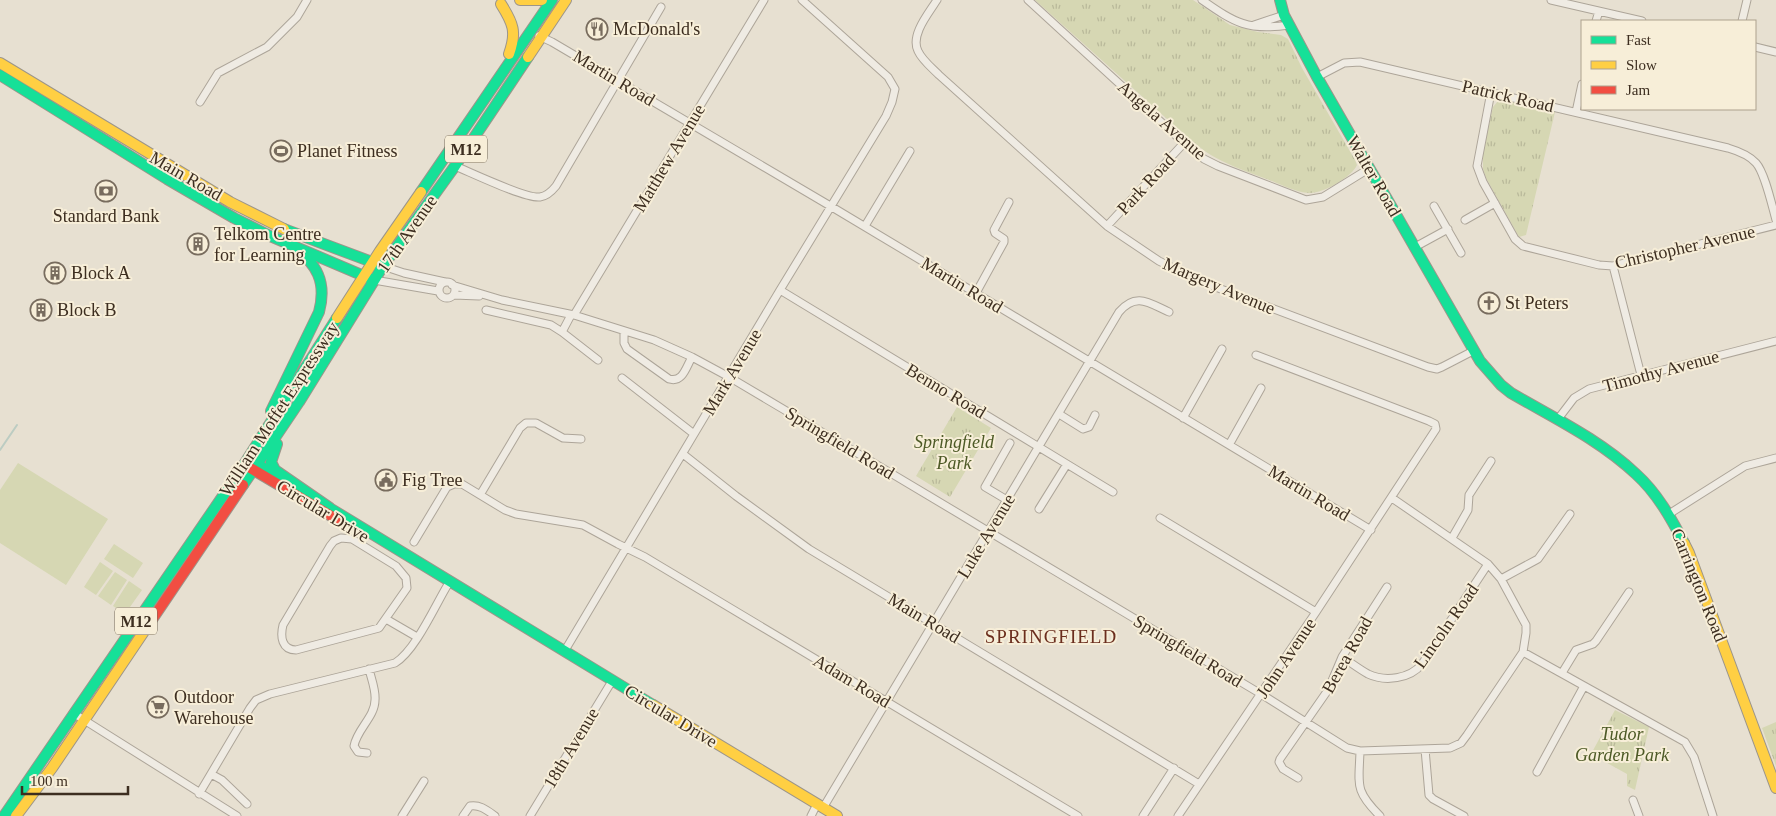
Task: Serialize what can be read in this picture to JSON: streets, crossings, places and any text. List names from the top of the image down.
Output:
{
  "streets": {
    "main road": [
      "M12",
      "Main Road",
      "Walter Road",
      "17th Avenue",
      "William Moffet Expressway",
      "Circular Drive",
      "Carrington Road"
    ],
    "street": [
      "Martin Road",
      "Patrick Road",
      "Angela Avenue",
      "Matthew Avenue",
      "Park Road",
      "Christopher Avenue",
      "Margery Avenue",
      "Timothy Avenue",
      "Mark Avenue",
      "Benno Road",
      "Springfield Road",
      "Luke Avenue",
      "Lincoln Road",
      "Berea Road",
      "John Avenue",
      "Adam Road",
      "18th Avenue"
    ]
  },
  "crossings": [
    ["Martin Road", "Matthew Avenue"],
    ["Martin Road", "17th Avenue"],
    ["Martin Road", "Mark Avenue"],
    ["Martin Road", "Luke Avenue"],
    ["Martin Road", "John Avenue"],
    ["Patrick Road", "Walter Road"],
    ["Patrick Road", "Christopher Avenue"],
    ["Angela Avenue", "Walter Road"],
    ["Angela Avenue", "Park Road"],
    ["M12", "Main Road"],
    ["M12", "17th Avenue"],
    ["M12", "Springfield Road"],
    ["Matthew Avenue", "Springfield Road"],
    ["Main Road", "17th Avenue"],
    ["Main Road", "Mark Avenue"],
    ["Main Road", "William Moffet Expressway"],
    ["Main Road", "Springfield Road"],
    ["Main Road", "Luke Avenue"],
    ["Main Road", "John Avenue"],
    ["Walter Road", "Margery Avenue"],
    ["Walter Road", "Carrington Road"],
    ["Park Road", "Margery Avenue"],
    ["17th Avenue", "William Moffet Expressway"],
    ["17th Avenue", "Springfield Road"],
    ["17th Avenue", "Circular Drive"],
    ["Margery Avenue", "Carrington Road"],
    ["Timothy Avenue", "Carrington Road"],
    ["Mark Avenue", "Benno Road"],
    ["Mark Avenue", "Springfield Road"],
    ["Mark Avenue", "Circular Drive"],
    ["Mark Avenue", "Adam Road"],
    ["Benno Road", "Luke Avenue"],
    ["William Moffet Expressway", "Circular Drive"],
    ["Springfield Road", "Luke Avenue"],
    ["Springfield Road", "Berea Road"],
    ["Springfield Road", "John Avenue"],
    ["Circular Drive", "Luke Avenue"],
    ["Circular Drive", "18th Avenue"],
    ["Luke Avenue", "Adam Road"],
    ["Lincoln Road", "Berea Road"]
  ],
  "districts": ["SPRINGFIELD"],
  "parks": ["Springfield Park", "Tudor Garden Park"],
  "places": {
    "restaurant": ["McDonald's"],
    "sports": ["Planet Fitness"],
    "bank": ["Standard Bank"],
    "building": ["Telkom Centre for Learning", "Block A", "Block B"],
    "church": ["St Peters"],
    "public building": ["Fig Tree"],
    "supermarket": ["Outdoor Warehouse"]
  },
  "legend": ["Fast", "Slow", "Jam"],
  "scale_bar": "100 m"
}
